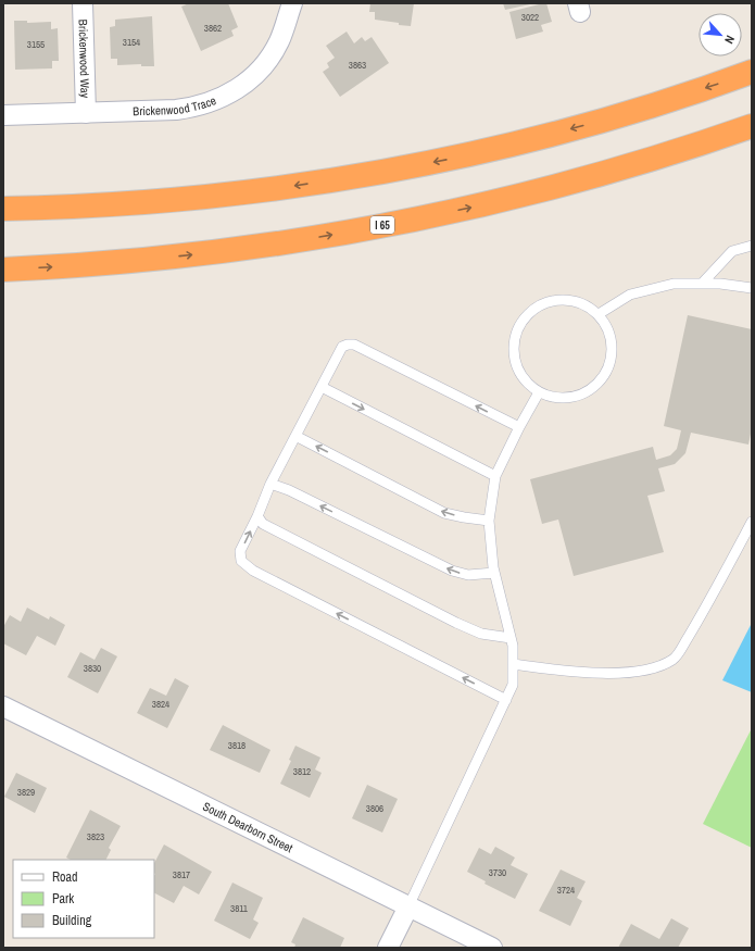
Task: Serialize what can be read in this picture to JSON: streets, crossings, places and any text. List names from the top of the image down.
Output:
{
  "streets": {
    "highway": ["I 65"],
    "street": ["Brickenwood Way", "Brickenwood Trace", "South Dearborn Street"]
  },
  "crossings": [
    ["Brickenwood Way", "Brickenwood Trace"]
  ],
  "house_numbers": [
    "3022",
    "3862",
    "3154",
    "3155",
    "3863",
    "3830",
    "3824",
    "3818",
    "3812",
    "3829",
    "3806",
    "3823",
    "3730",
    "3817",
    "3724",
    "3811"
  ],
  "legend": ["Road", "Park", "Building"],
  "north": "bottom right"
}
